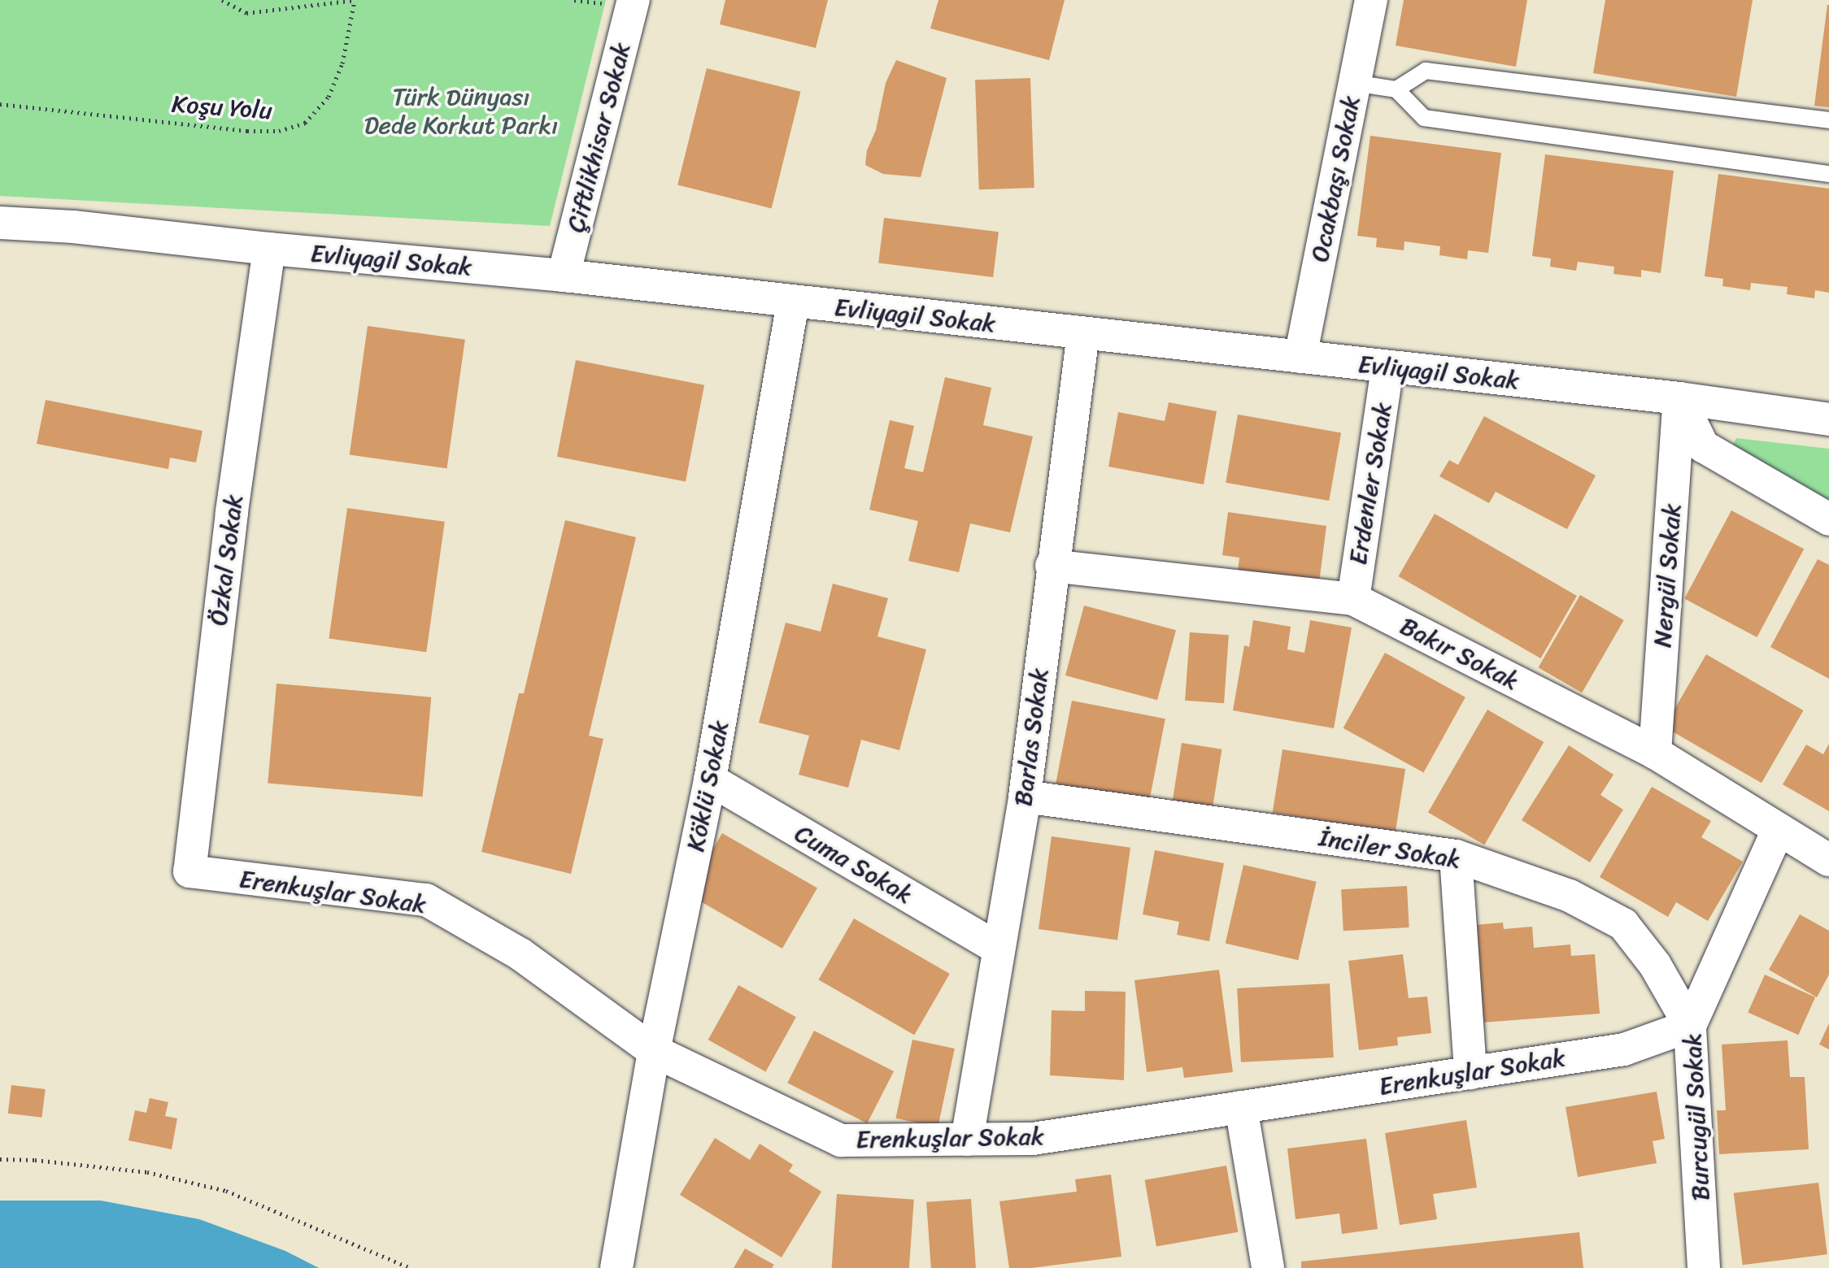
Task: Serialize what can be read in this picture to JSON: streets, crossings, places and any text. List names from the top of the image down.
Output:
{
  "streets": {
    "street": [
      "Çiftlikhisar Sokak",
      "Ocakbaşı Sokak",
      "Evliyagil Sokak",
      "Erdenler Sokak",
      "Özkal Sokak",
      "Nergül Sokak",
      "Bakır Sokak",
      "Barlas Sokak",
      "Köklü Sokak",
      "İnciler Sokak",
      "Cuma Sokak",
      "Erenkuşlar Sokak",
      "Burcugül Sokak"
    ],
    "path": ["Koşu Yolu"]
  },
  "crossings": [
    ["Çiftlikhisar Sokak", "Evliyagil Sokak"],
    ["Ocakbaşı Sokak", "Evliyagil Sokak"],
    ["Evliyagil Sokak", "Erdenler Sokak"],
    ["Evliyagil Sokak", "Özkal Sokak"],
    ["Evliyagil Sokak", "Nergül Sokak"],
    ["Evliyagil Sokak", "Barlas Sokak"],
    ["Evliyagil Sokak", "Köklü Sokak"],
    ["Erdenler Sokak", "Bakır Sokak"],
    ["Özkal Sokak", "Erenkuşlar Sokak"],
    ["Nergül Sokak", "Bakır Sokak"],
    ["Bakır Sokak", "Barlas Sokak"],
    ["Bakır Sokak", "Burcugül Sokak"],
    ["Barlas Sokak", "İnciler Sokak"],
    ["Barlas Sokak", "Cuma Sokak"],
    ["Barlas Sokak", "Erenkuşlar Sokak"],
    ["Köklü Sokak", "Cuma Sokak"],
    ["Köklü Sokak", "Erenkuşlar Sokak"],
    ["İnciler Sokak", "Erenkuşlar Sokak"],
    ["İnciler Sokak", "Burcugül Sokak"],
    ["Erenkuşlar Sokak", "Burcugül Sokak"]
  ],
  "parks": ["Türk Dünyası Dede Korkut Parkı"]
}
